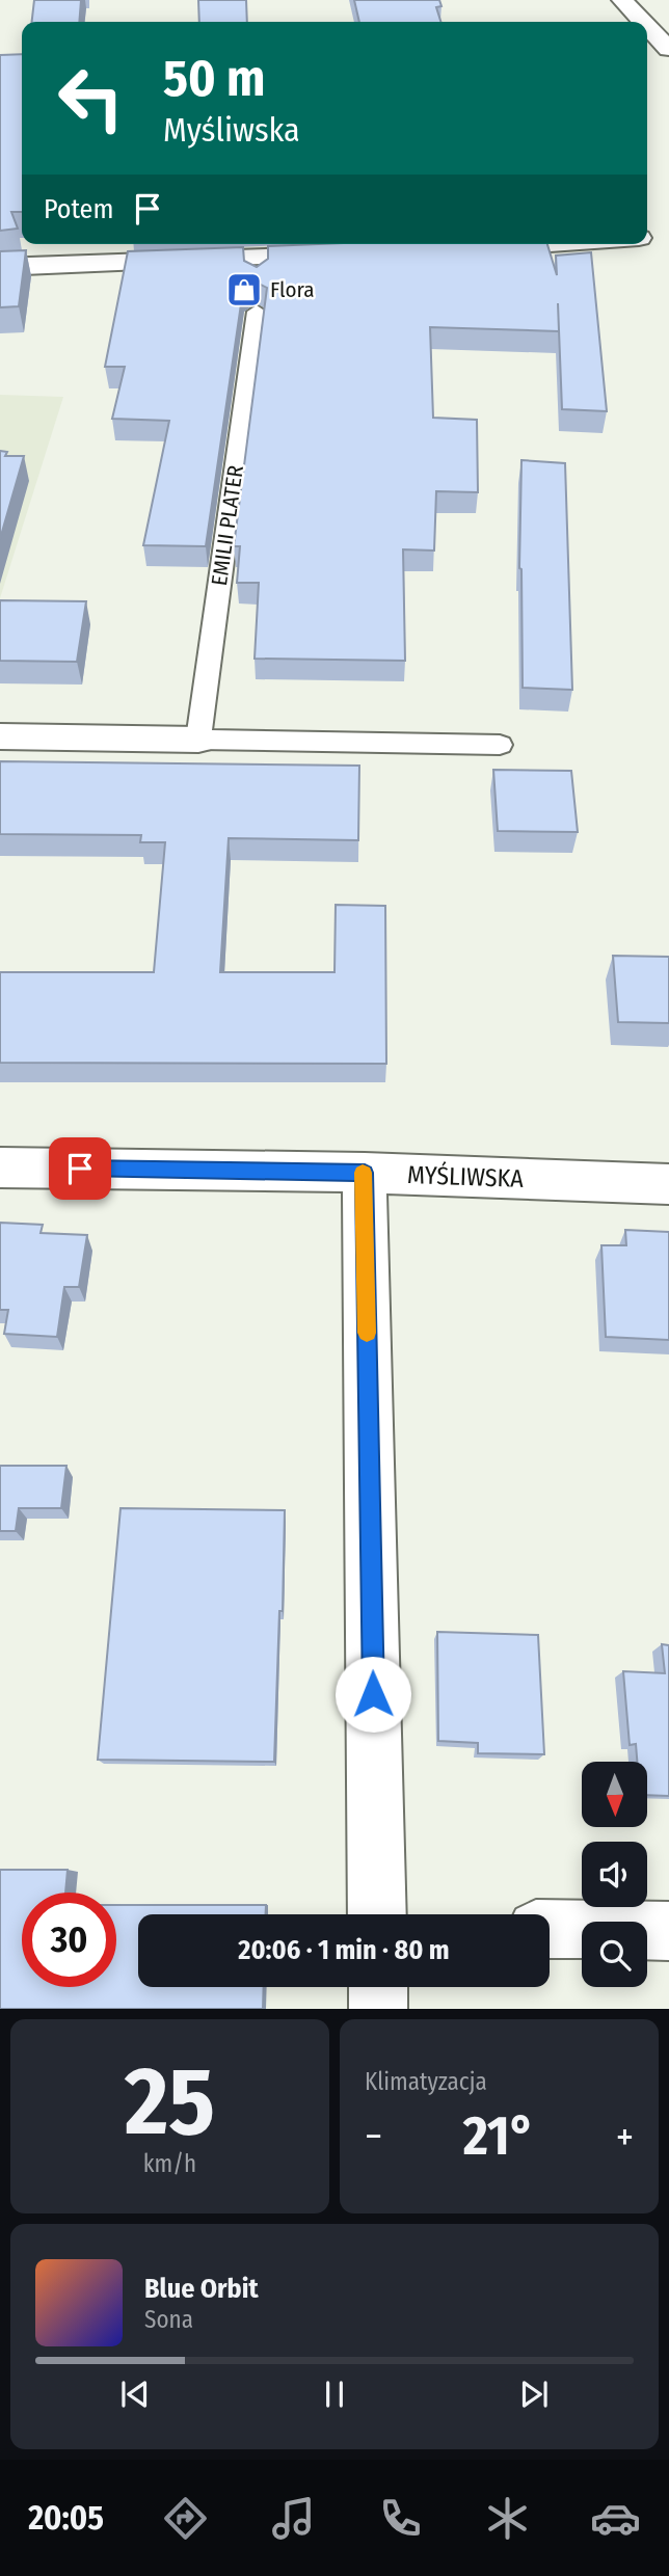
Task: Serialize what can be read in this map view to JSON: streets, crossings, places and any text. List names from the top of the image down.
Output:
{
  "streets": {
    "street": ["MYŚLIWSKA"],
    "lane": ["EMILII PLATER"]
  },
  "places": {
    "shop": ["Flora"]
  },
  "north": "bottom",
  "page": {
    "turn": ["50 m", "Myśliwska"],
    "then": "Potem",
    "limit": "30",
    "trip": "20:06 · 1 min · 80 m",
    "tile": [
      ["25", "km/h"],
      "Klimatyzacja"
    ],
    "heat": ["−", "21°", "+"],
    "song": ["Blue Orbit", "Sona"],
    "tabs": "20:05"
  }
}
